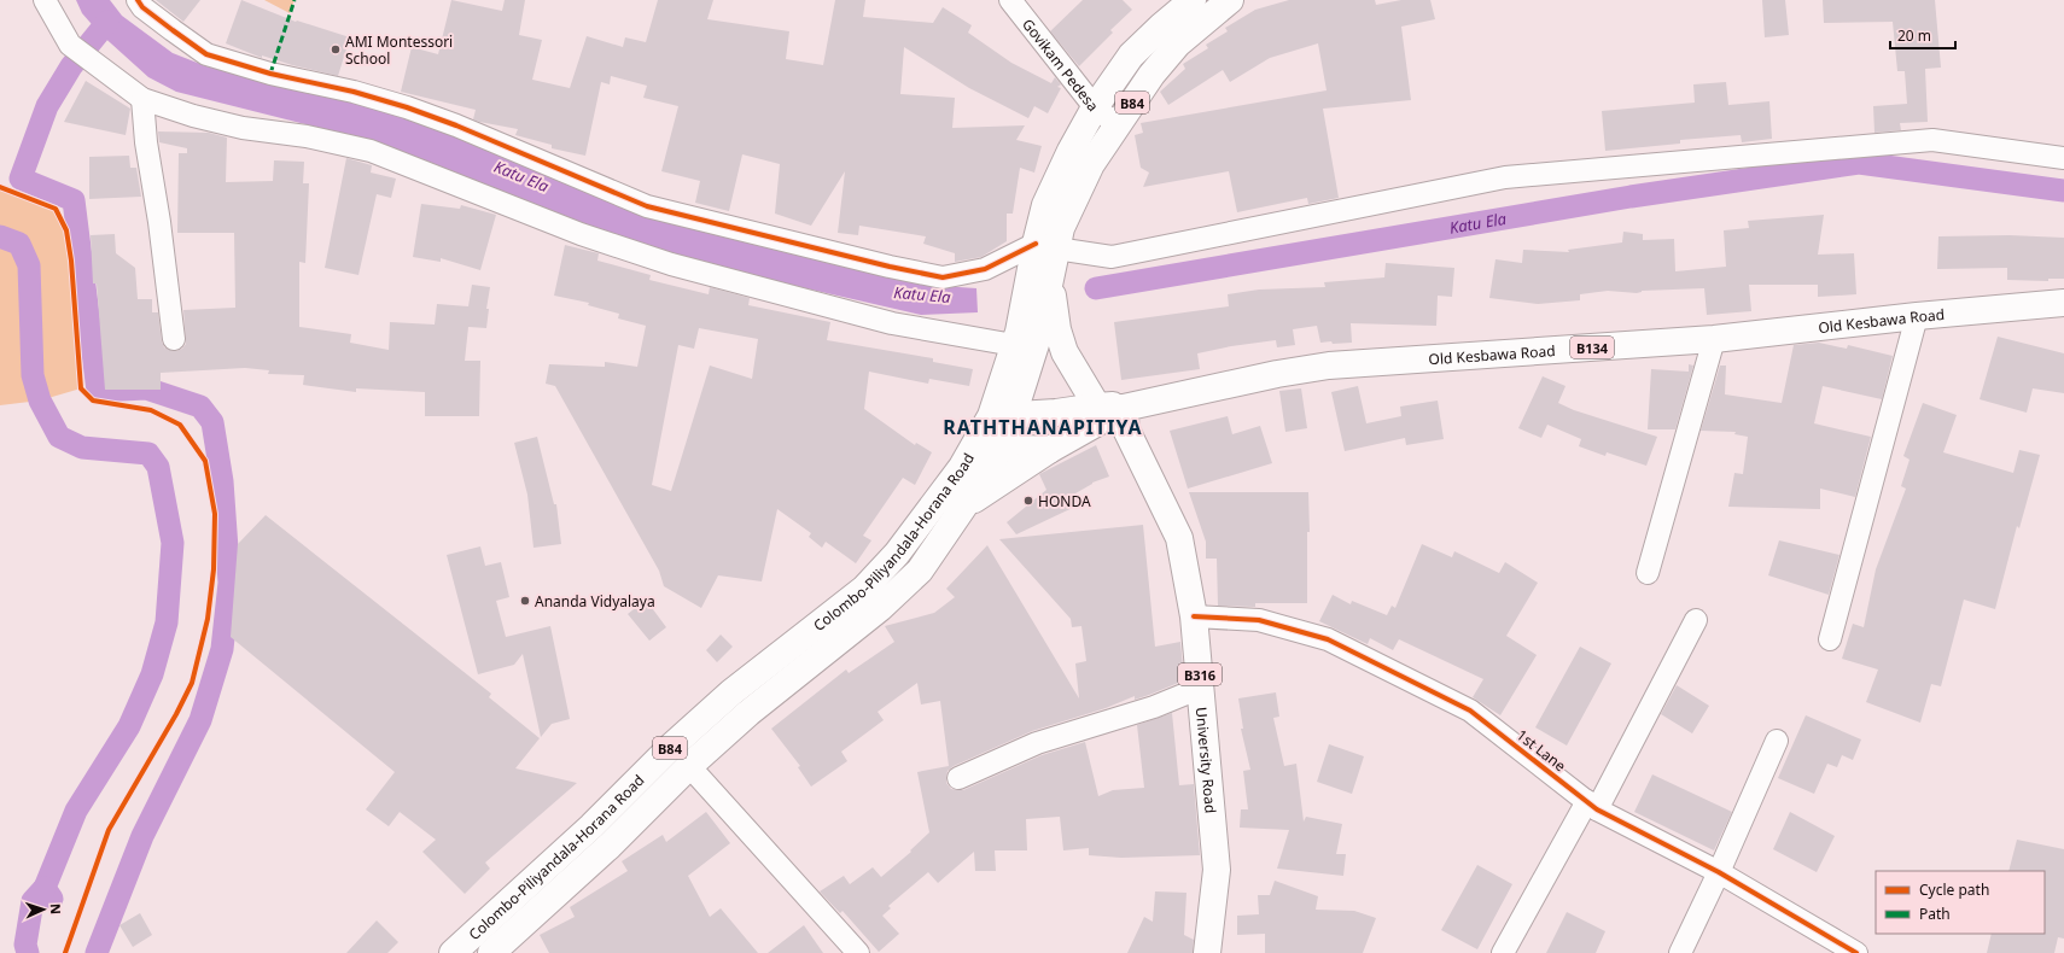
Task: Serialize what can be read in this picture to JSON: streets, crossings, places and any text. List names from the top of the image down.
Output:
{
  "streets": {
    "main road": [
      "B84",
      "Old Kesbawa Road",
      "B134",
      "Colombo-Piliyandala-Horana Road",
      "B316",
      "University Road"
    ],
    "street": ["Govikam Pedesa", "1st Lane"]
  },
  "crossings": [
    ["Govikam Pedesa", "Colombo-Piliyandala-Horana Road"],
    ["Old Kesbawa Road", "Colombo-Piliyandala-Horana Road"],
    ["Old Kesbawa Road", "University Road"],
    ["1st Lane", "University Road"]
  ],
  "districts": ["RATHTHANAPITIYA"],
  "water": ["Katu Ela"],
  "places": ["AMI Montessori School", "HONDA", "Ananda Vidyalaya"],
  "legend": ["Cycle path", "Path"],
  "scale_bar": "20 m",
  "north": "right"
}
